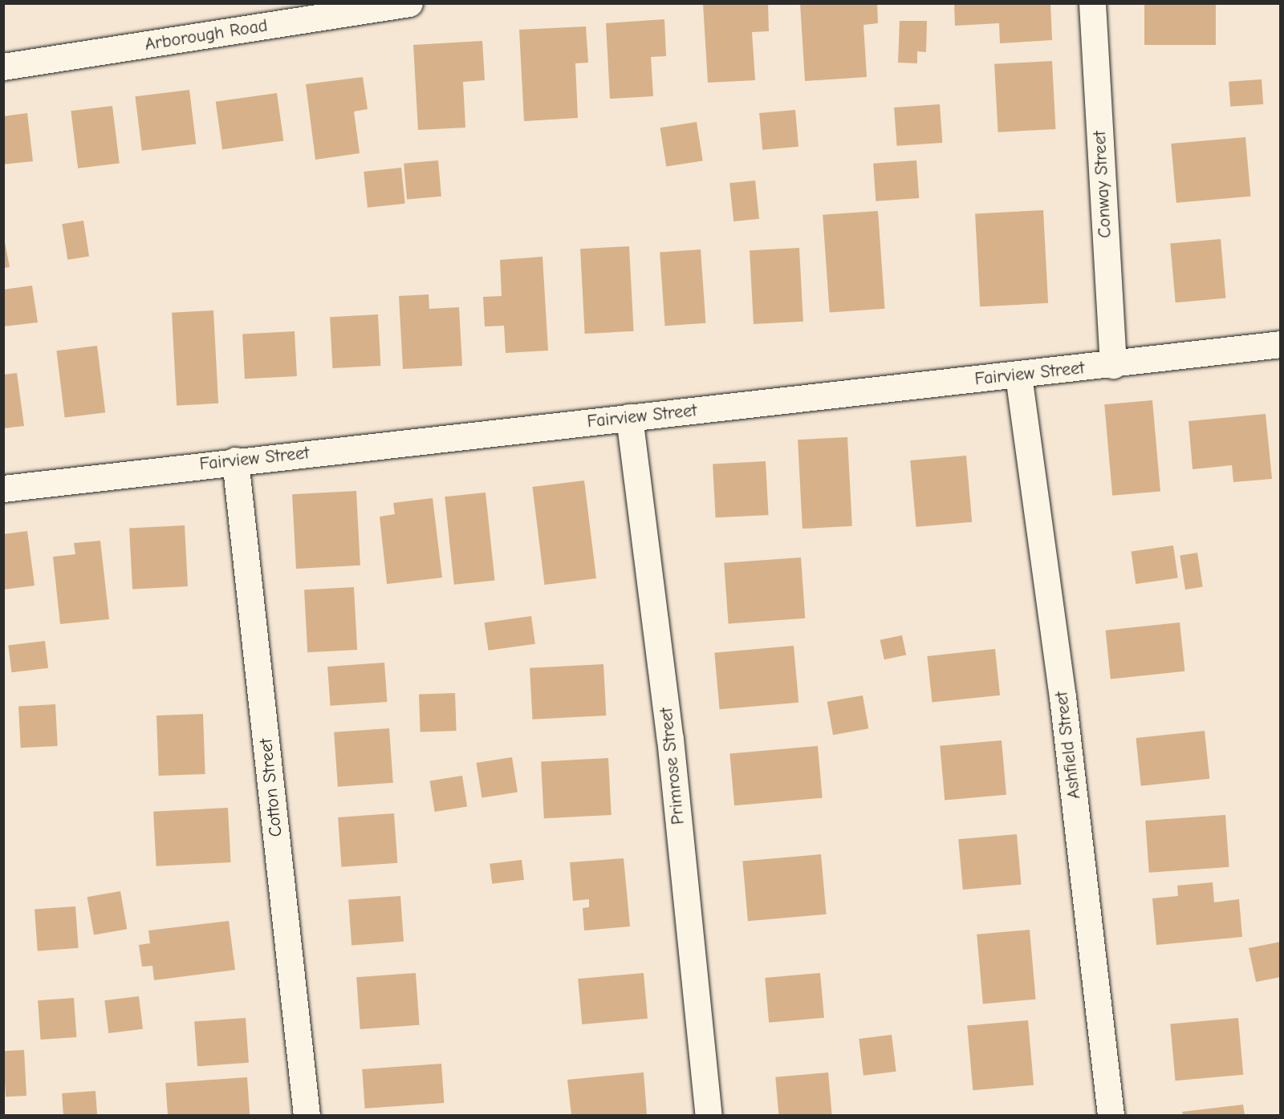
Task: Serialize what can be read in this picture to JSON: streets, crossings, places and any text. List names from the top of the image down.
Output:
{
  "streets": {
    "street": [
      "Arborough Road",
      "Conway Street",
      "Fairview Street",
      "Ashfield Street",
      "Primrose Street",
      "Cotton Street"
    ]
  },
  "crossings": [
    ["Conway Street", "Fairview Street"],
    ["Fairview Street", "Ashfield Street"],
    ["Fairview Street", "Primrose Street"],
    ["Fairview Street", "Cotton Street"]
  ]
}
